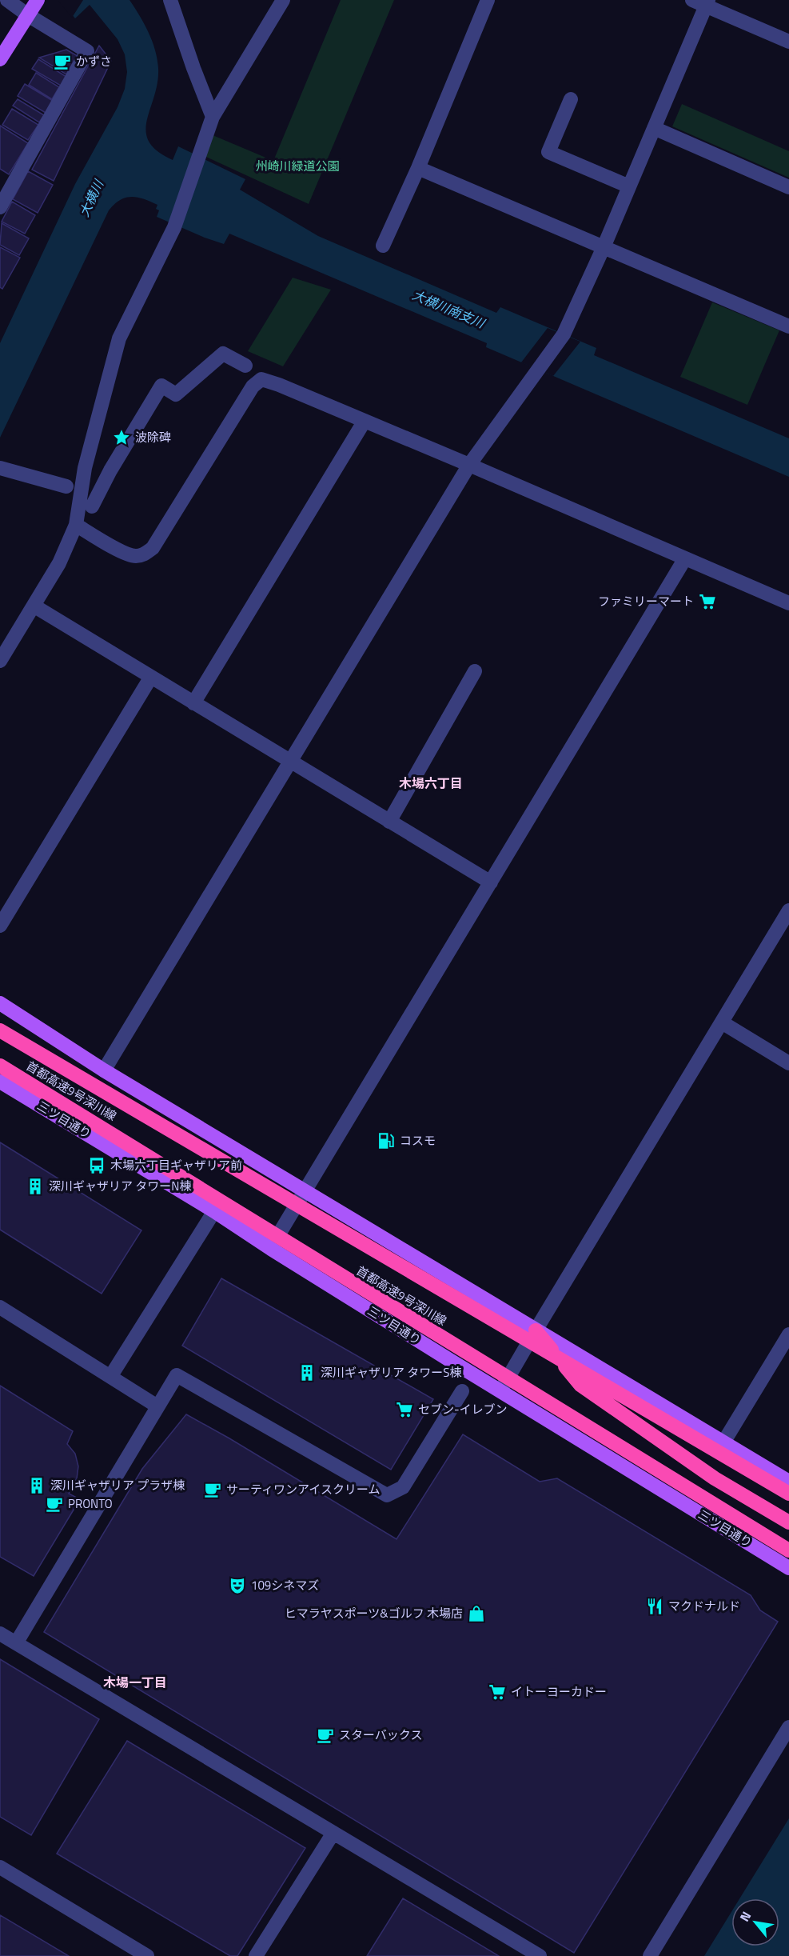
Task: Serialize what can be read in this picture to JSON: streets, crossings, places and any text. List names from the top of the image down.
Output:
{
  "streets": {
    "highway": ["首都高速9号深川線"],
    "main road": ["三ツ目通り"]
  },
  "districts": ["木場六丁目", "木場一丁目"],
  "water": ["大横川", "大横川南支川"],
  "parks": ["州崎川緑道公園"],
  "places": {
    "cafe": [
      "かずさ",
      "サーティワンアイスクリーム",
      "PRONTO",
      "スターバックス"
    ],
    "place": ["波除碑"],
    "supermarket": ["ファミリーマート", "セブン-イレブン", "イトーヨーカドー"],
    "fuel station": ["コスモ"],
    "bus stop": ["木場六丁目ギャザリア前"],
    "building": ["深川ギャザリア タワーN棟", "深川ギャザリア タワーS棟", "深川ギャザリア プラザ棟"],
    "theatre": ["109シネマズ"],
    "restaurant": ["マクドナルド"],
    "shop": ["ヒマラヤスポーツ&ゴルフ 木場店"]
  },
  "north": "top left"
}
